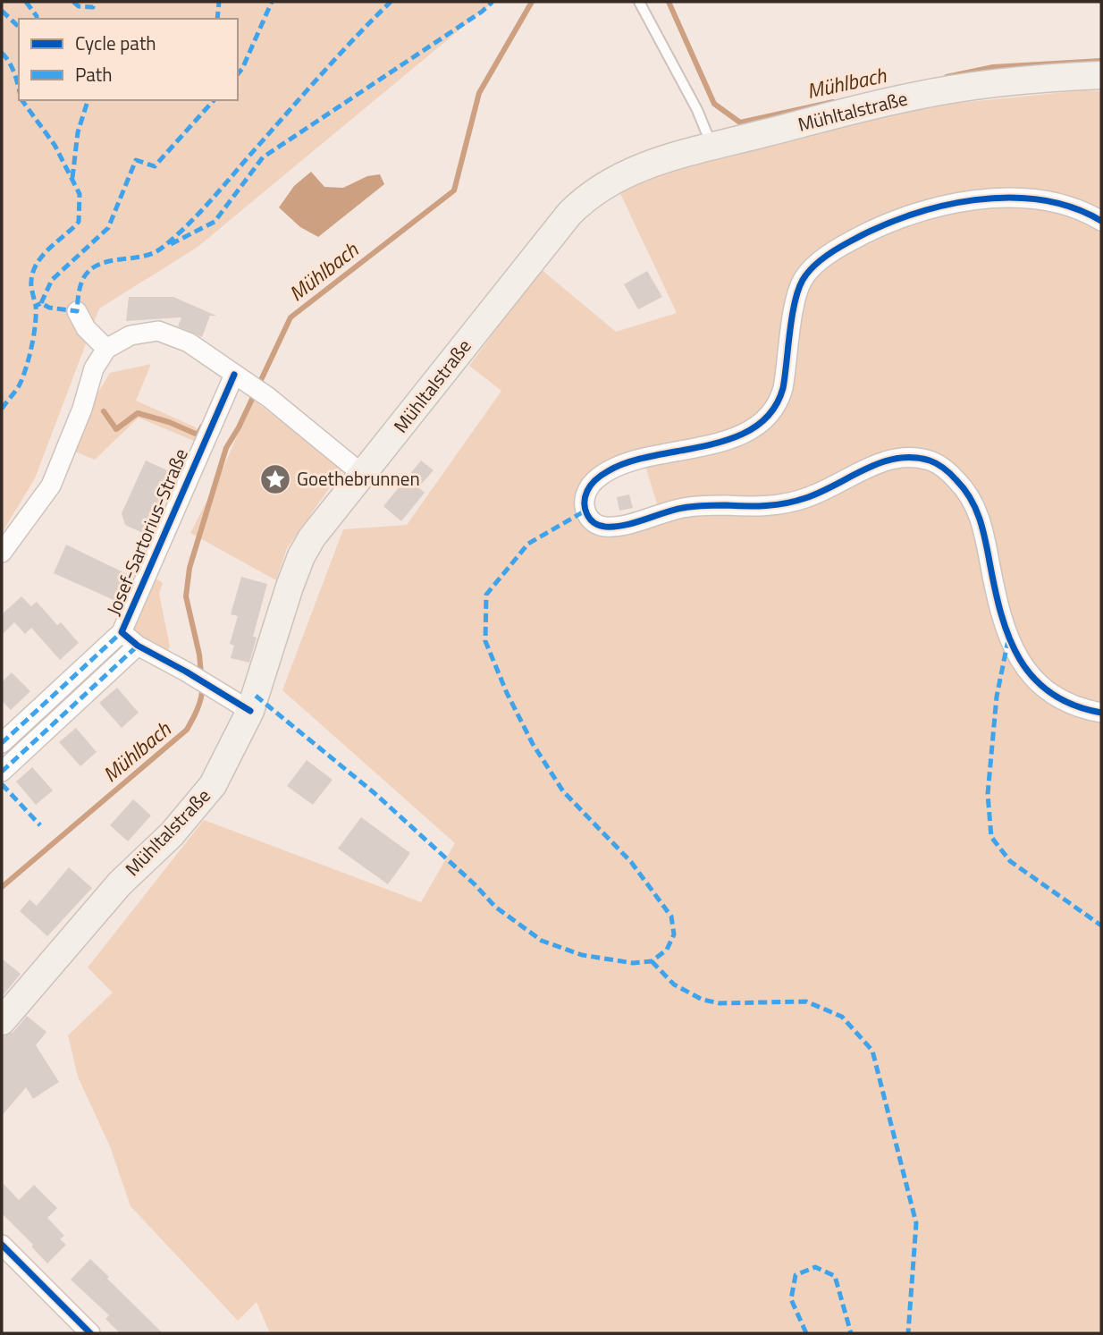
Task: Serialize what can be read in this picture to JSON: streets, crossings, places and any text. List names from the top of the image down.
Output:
{
  "streets": {
    "main road": ["Mühltalstraße"],
    "street": ["Josef-Sartorius-Straße"]
  },
  "crossings": [
    ["Mühltalstraße", "Josef-Sartorius-Straße"]
  ],
  "water": ["Mühlbach"],
  "places": {
    "place": ["Goethebrunnen"]
  },
  "legend": ["Cycle path", "Path"]
}
